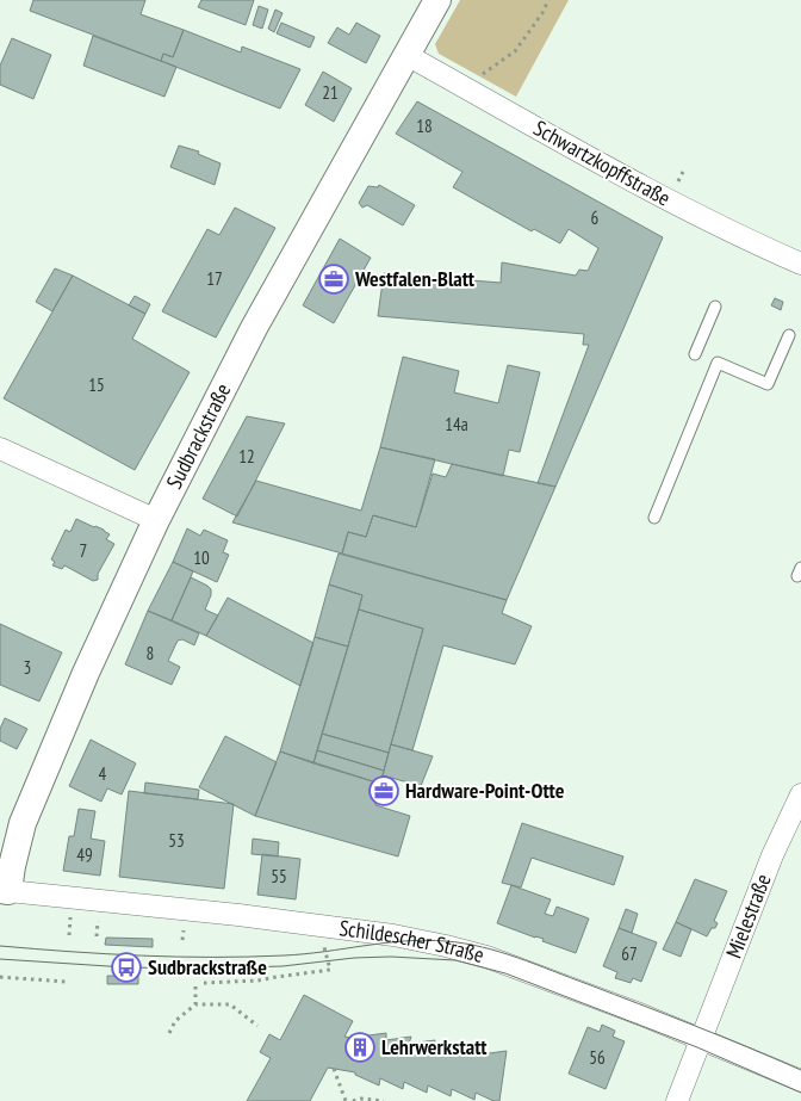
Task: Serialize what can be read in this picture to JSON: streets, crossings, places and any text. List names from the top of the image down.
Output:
{
  "streets": {
    "street": [
      "Schwartzkopffstraße",
      "Sudbrackstraße",
      "Mielestraße",
      "Schildescher Straße"
    ]
  },
  "crossings": [
    ["Schwartzkopffstraße", "Sudbrackstraße"],
    ["Sudbrackstraße", "Schildescher Straße"],
    ["Mielestraße", "Schildescher Straße"]
  ],
  "places": {
    "office": ["Westfalen-Blatt", "Hardware-Point-Otte"],
    "bus stop": ["Sudbrackstraße"],
    "building": ["Lehrwerkstatt"]
  },
  "house_numbers": [
    "21",
    "18",
    "6",
    "17",
    "15",
    "14a",
    "12",
    "7",
    "10",
    "8",
    "3",
    "4",
    "53",
    "49",
    "55",
    "67",
    "56"
  ]
}
